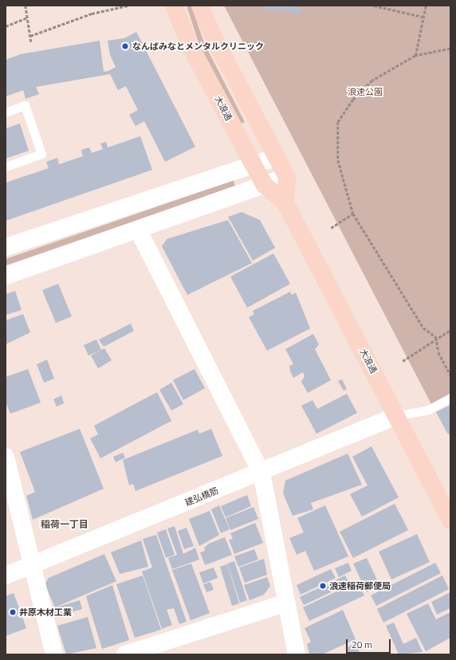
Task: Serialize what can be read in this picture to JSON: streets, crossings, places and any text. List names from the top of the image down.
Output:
{
  "streets": {
    "main road": ["大浪通"],
    "street": ["建弘橋筋"]
  },
  "crossings": [
    ["大浪通", "建弘橋筋"]
  ],
  "districts": ["稲荷一丁目"],
  "parks": ["浪速公園"],
  "places": ["なんばみなとメンタルクリニック", "浪速稲荷郵便局", "井原木材工業"],
  "scale_bar": "20 m"
}
